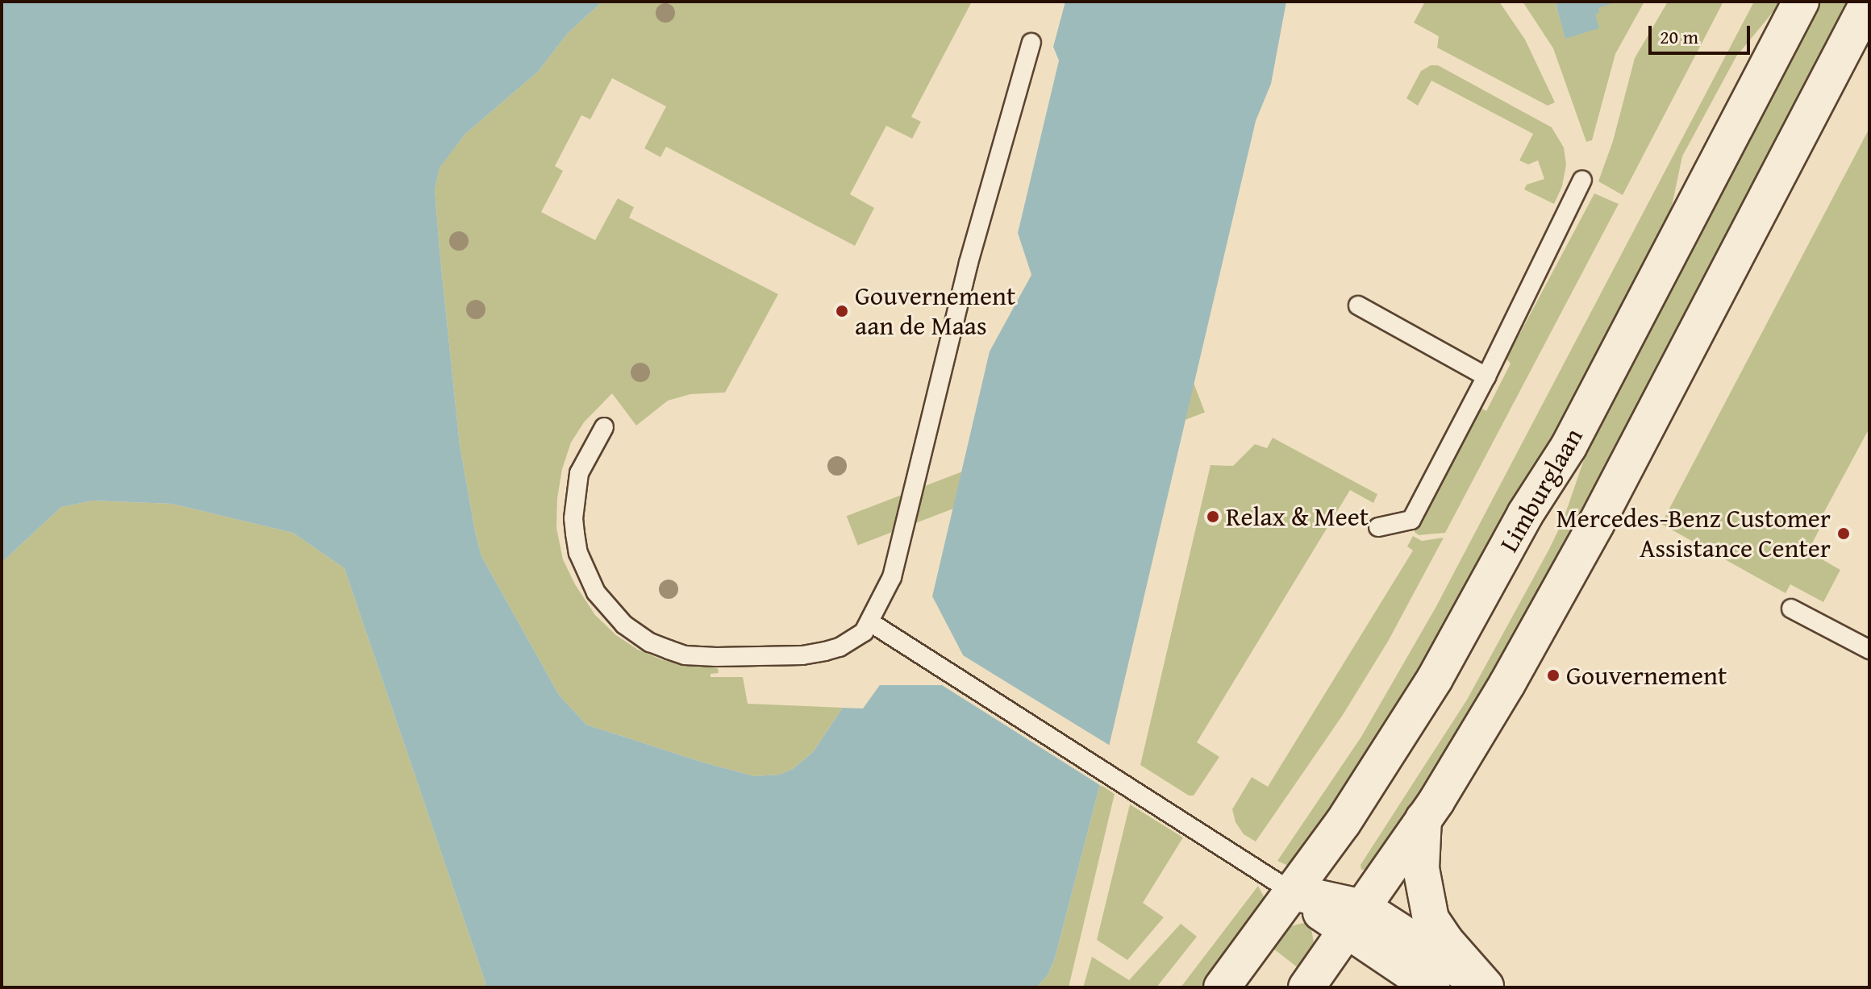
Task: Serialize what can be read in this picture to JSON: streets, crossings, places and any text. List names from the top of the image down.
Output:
{
  "streets": {
    "main road": ["Limburglaan"]
  },
  "places": [
    "Gouvernement aan de Maas",
    "Relax & Meet",
    "Mercedes-Benz Customer Assistance Center",
    "Gouvernement"
  ],
  "scale_bar": "20 m"
}
